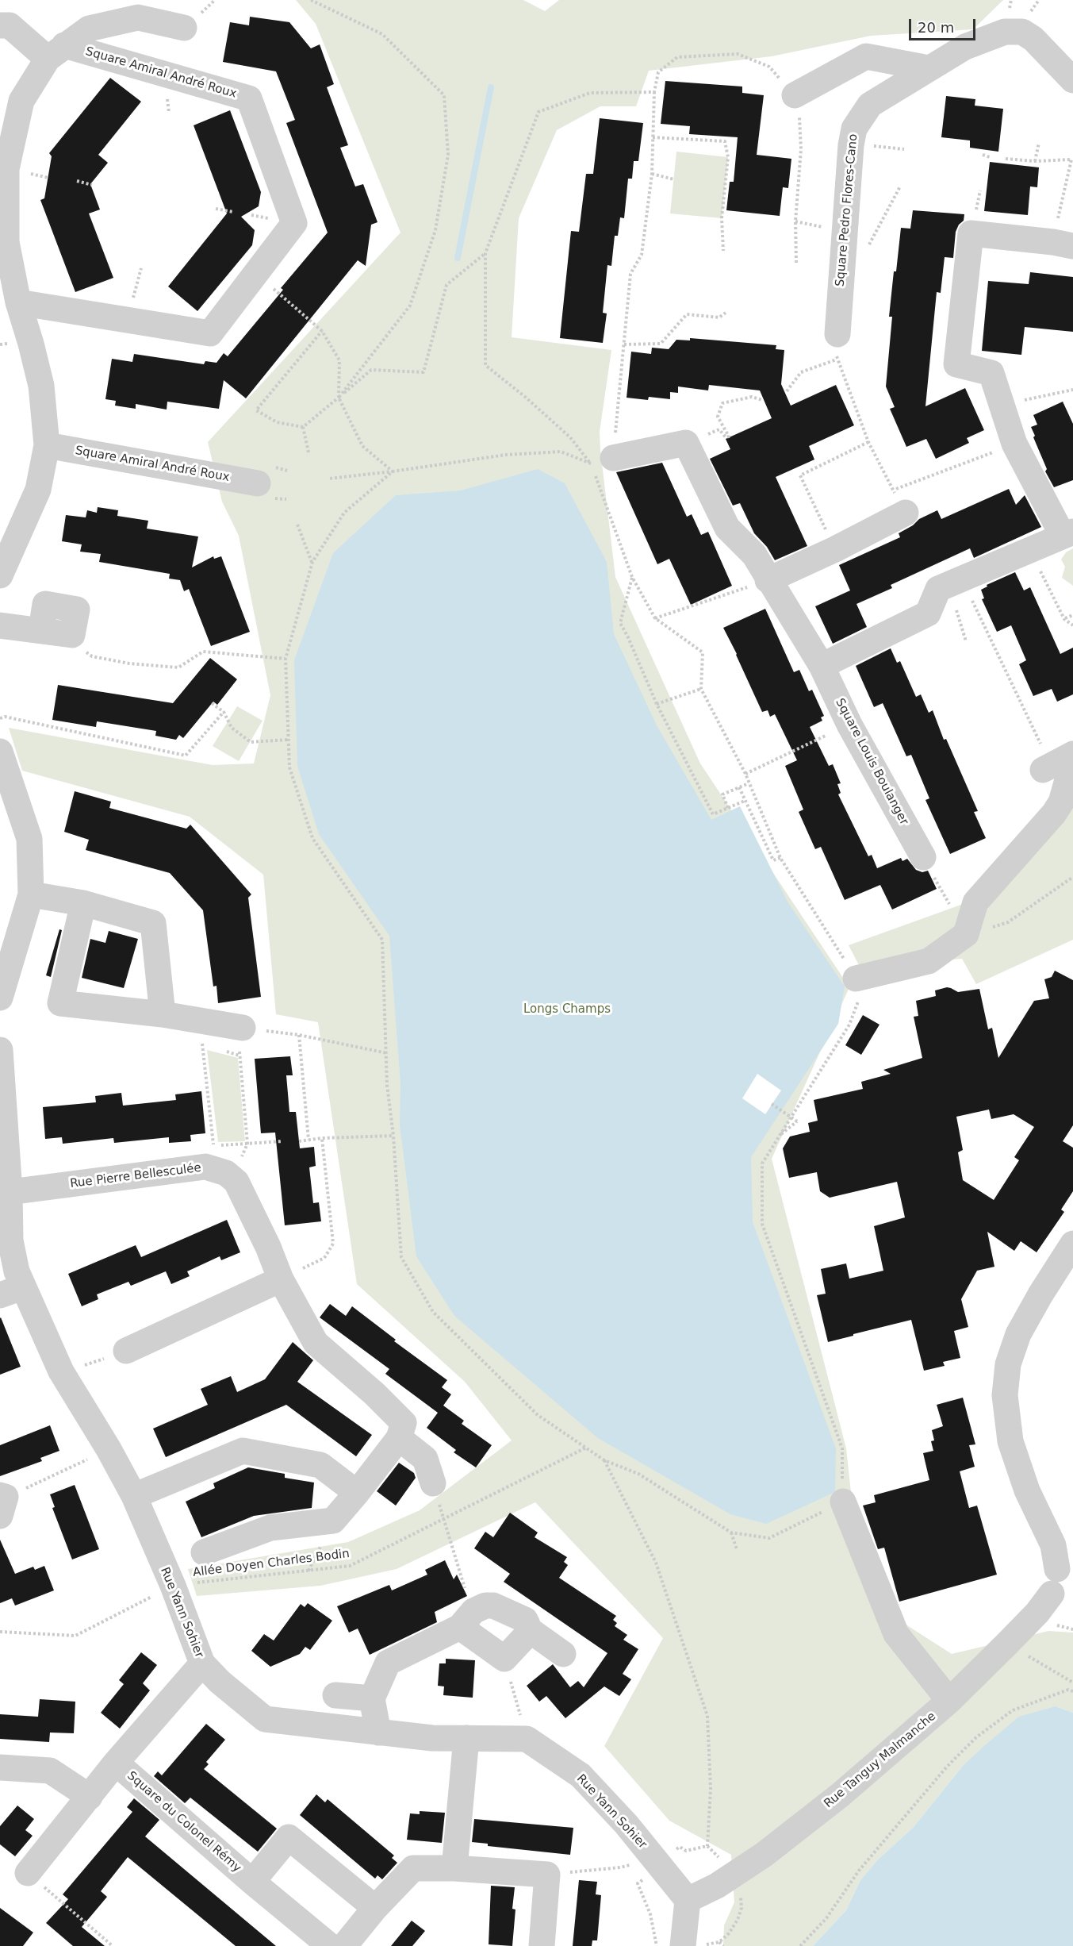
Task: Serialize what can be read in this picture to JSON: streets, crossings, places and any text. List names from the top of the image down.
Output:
{
  "streets": {
    "street": [
      "Square Amiral André Roux",
      "Square Pedro Flores-Cano",
      "Square Louis Boulanger",
      "Rue Pierre Bellesculée",
      "Rue Yann Sohier",
      "Rue Tanguy Malmanche",
      "Square du Colonel Rémy"
    ],
    "path": ["Allée Doyen Charles Bodin"]
  },
  "crossings": [
    ["Rue Pierre Bellesculée", "Rue Yann Sohier"],
    ["Allée Doyen Charles Bodin", "Rue Yann Sohier"],
    ["Rue Yann Sohier", "Rue Tanguy Malmanche"],
    ["Rue Yann Sohier", "Square du Colonel Rémy"]
  ],
  "parks": ["Longs Champs"],
  "scale_bar": "20 m"
}
